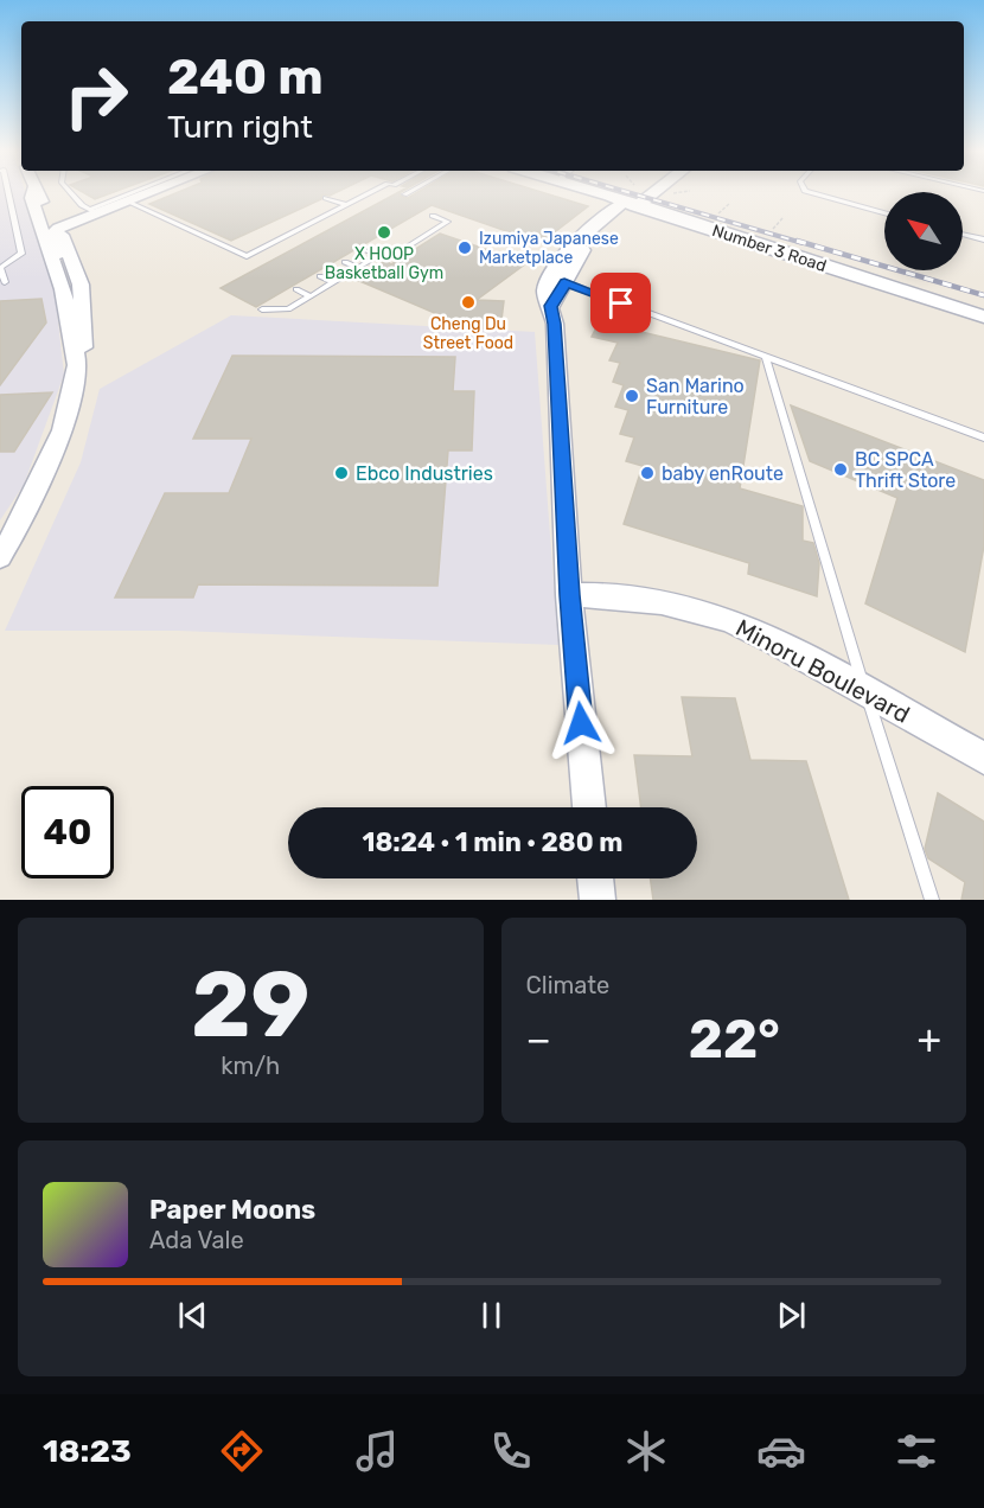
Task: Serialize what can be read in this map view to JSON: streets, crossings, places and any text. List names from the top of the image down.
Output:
{
  "streets": {
    "main road": ["Number 3 Road"],
    "street": ["Minoru Boulevard"]
  },
  "places": [
    "X HOOP Basketball Gym",
    "Izumiya Japanese Marketplace",
    "Cheng Du Street Food",
    "San Marino Furniture",
    "BC SPCA Thrift Store",
    "Ebco Industries",
    "baby enRoute"
  ],
  "north": "top left",
  "page": {
    "turn": ["240 m", "Turn right"],
    "limit": "40",
    "trip": "18:24 · 1 min · 280 m",
    "tile": [
      ["29", "km/h"],
      "Climate"
    ],
    "heat": ["−", "22°", "+"],
    "song": ["Paper Moons", "Ada Vale"],
    "tabs": "18:23"
  }
}
